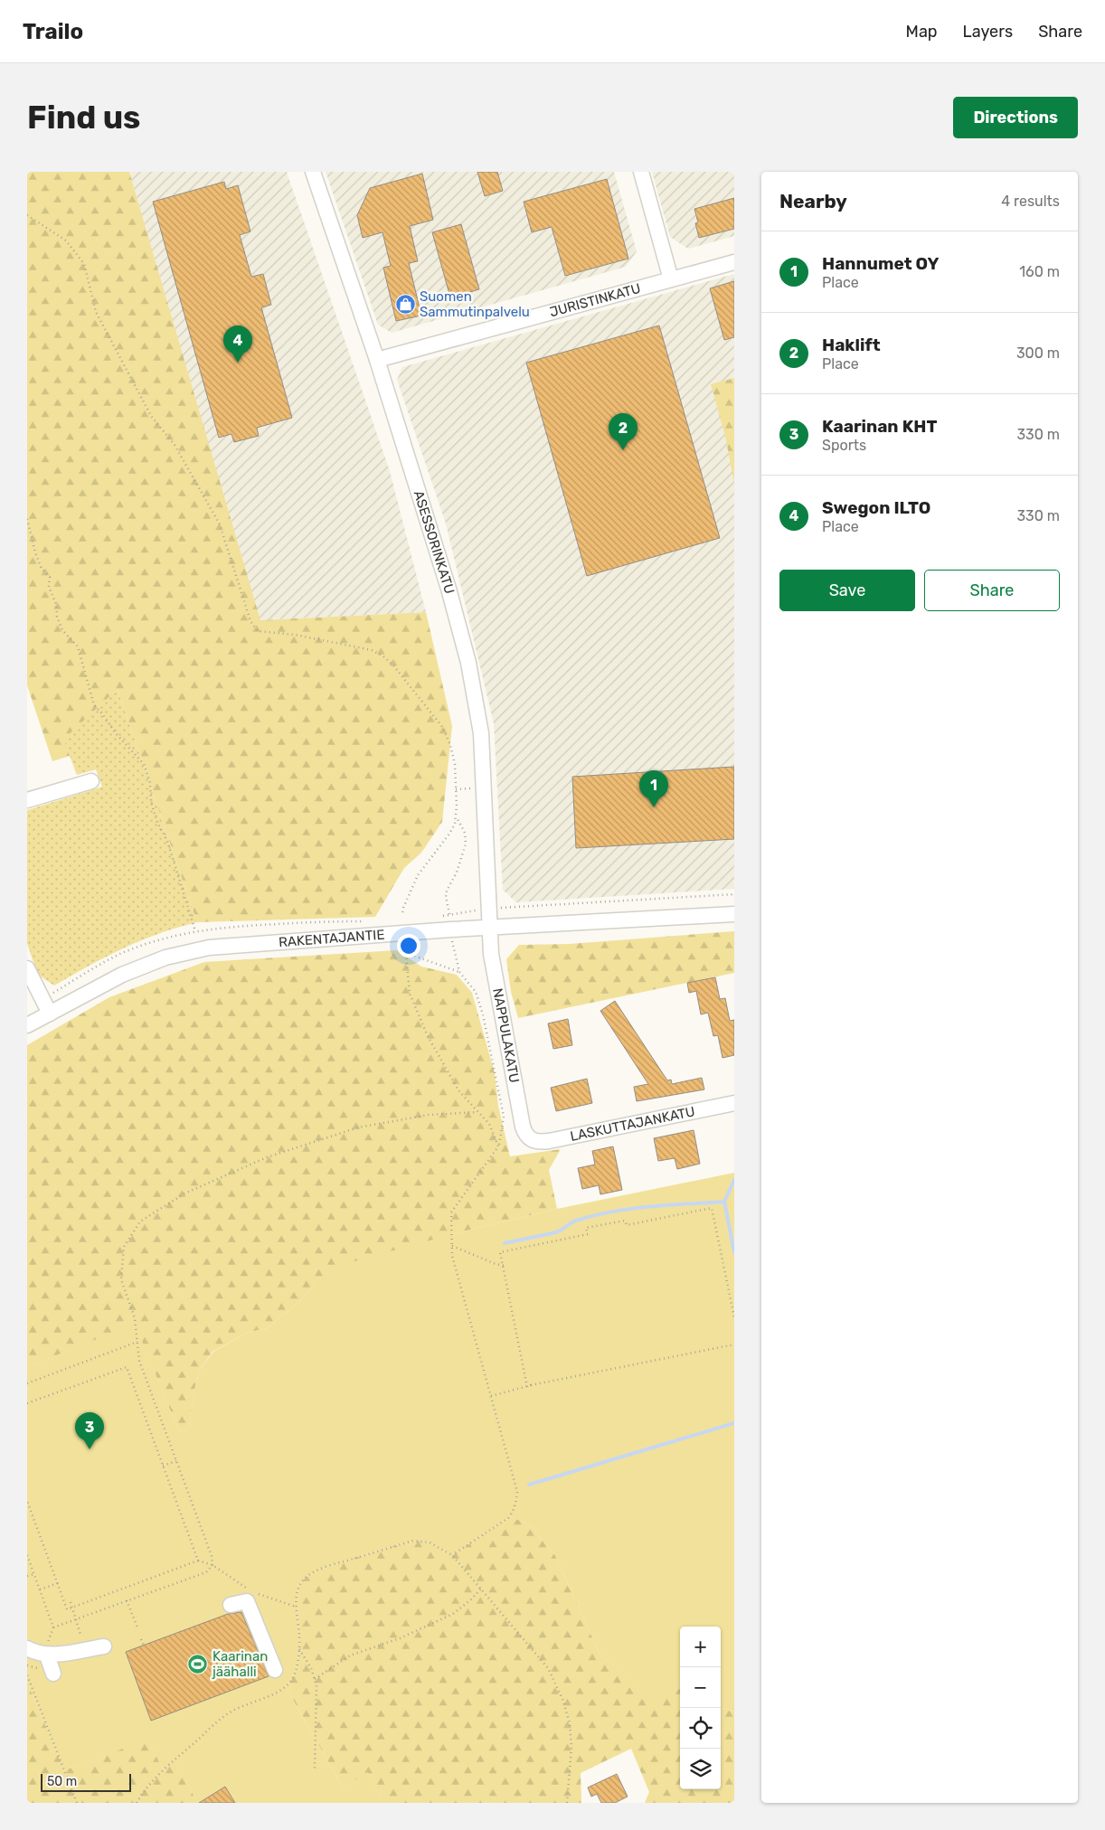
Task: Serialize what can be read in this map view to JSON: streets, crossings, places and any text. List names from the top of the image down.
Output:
{
  "streets": {
    "street": [
      "JURISTINKATU",
      "ASESSORINKATU",
      "RAKENTAJANTIE",
      "NAPPULAKATU",
      "LASKUTTAJANKATU"
    ]
  },
  "crossings": [
    ["JURISTINKATU", "ASESSORINKATU"],
    ["ASESSORINKATU", "RAKENTAJANTIE"],
    ["ASESSORINKATU", "NAPPULAKATU"],
    ["RAKENTAJANTIE", "NAPPULAKATU"],
    ["NAPPULAKATU", "LASKUTTAJANKATU"]
  ],
  "places": {
    "shop": ["Suomen Sammutinpalvelu"],
    "sports": ["Kaarinan jäähalli"]
  },
  "scale_bar": "50 m",
  "page": {
    "header": "Trailo",
    "nav": ["Map", "Layers", "Share"],
    "buttons": [
      "Directions",
      ["Save", "Share"]
    ],
    "title": "Find us",
    "heading": ["Nearby", "4 results"],
    "list": [
      {
        "mark": "1",
        "name": "Hannumet OY",
        "note": "Place",
        "value": "160 m"
      },
      {
        "mark": "2",
        "name": "Haklift",
        "note": "Place",
        "value": "300 m"
      },
      {
        "mark": "3",
        "name": "Kaarinan KHT",
        "note": "Sports",
        "value": "330 m"
      },
      {
        "mark": "4",
        "name": "Swegon ILTO",
        "note": "Place",
        "value": "330 m"
      }
    ],
    "pins": [
      "4",
      "2",
      "1",
      "3"
    ],
    "map_buttons": ["+", "−"],
    "scale": "50 m"
  }
}
